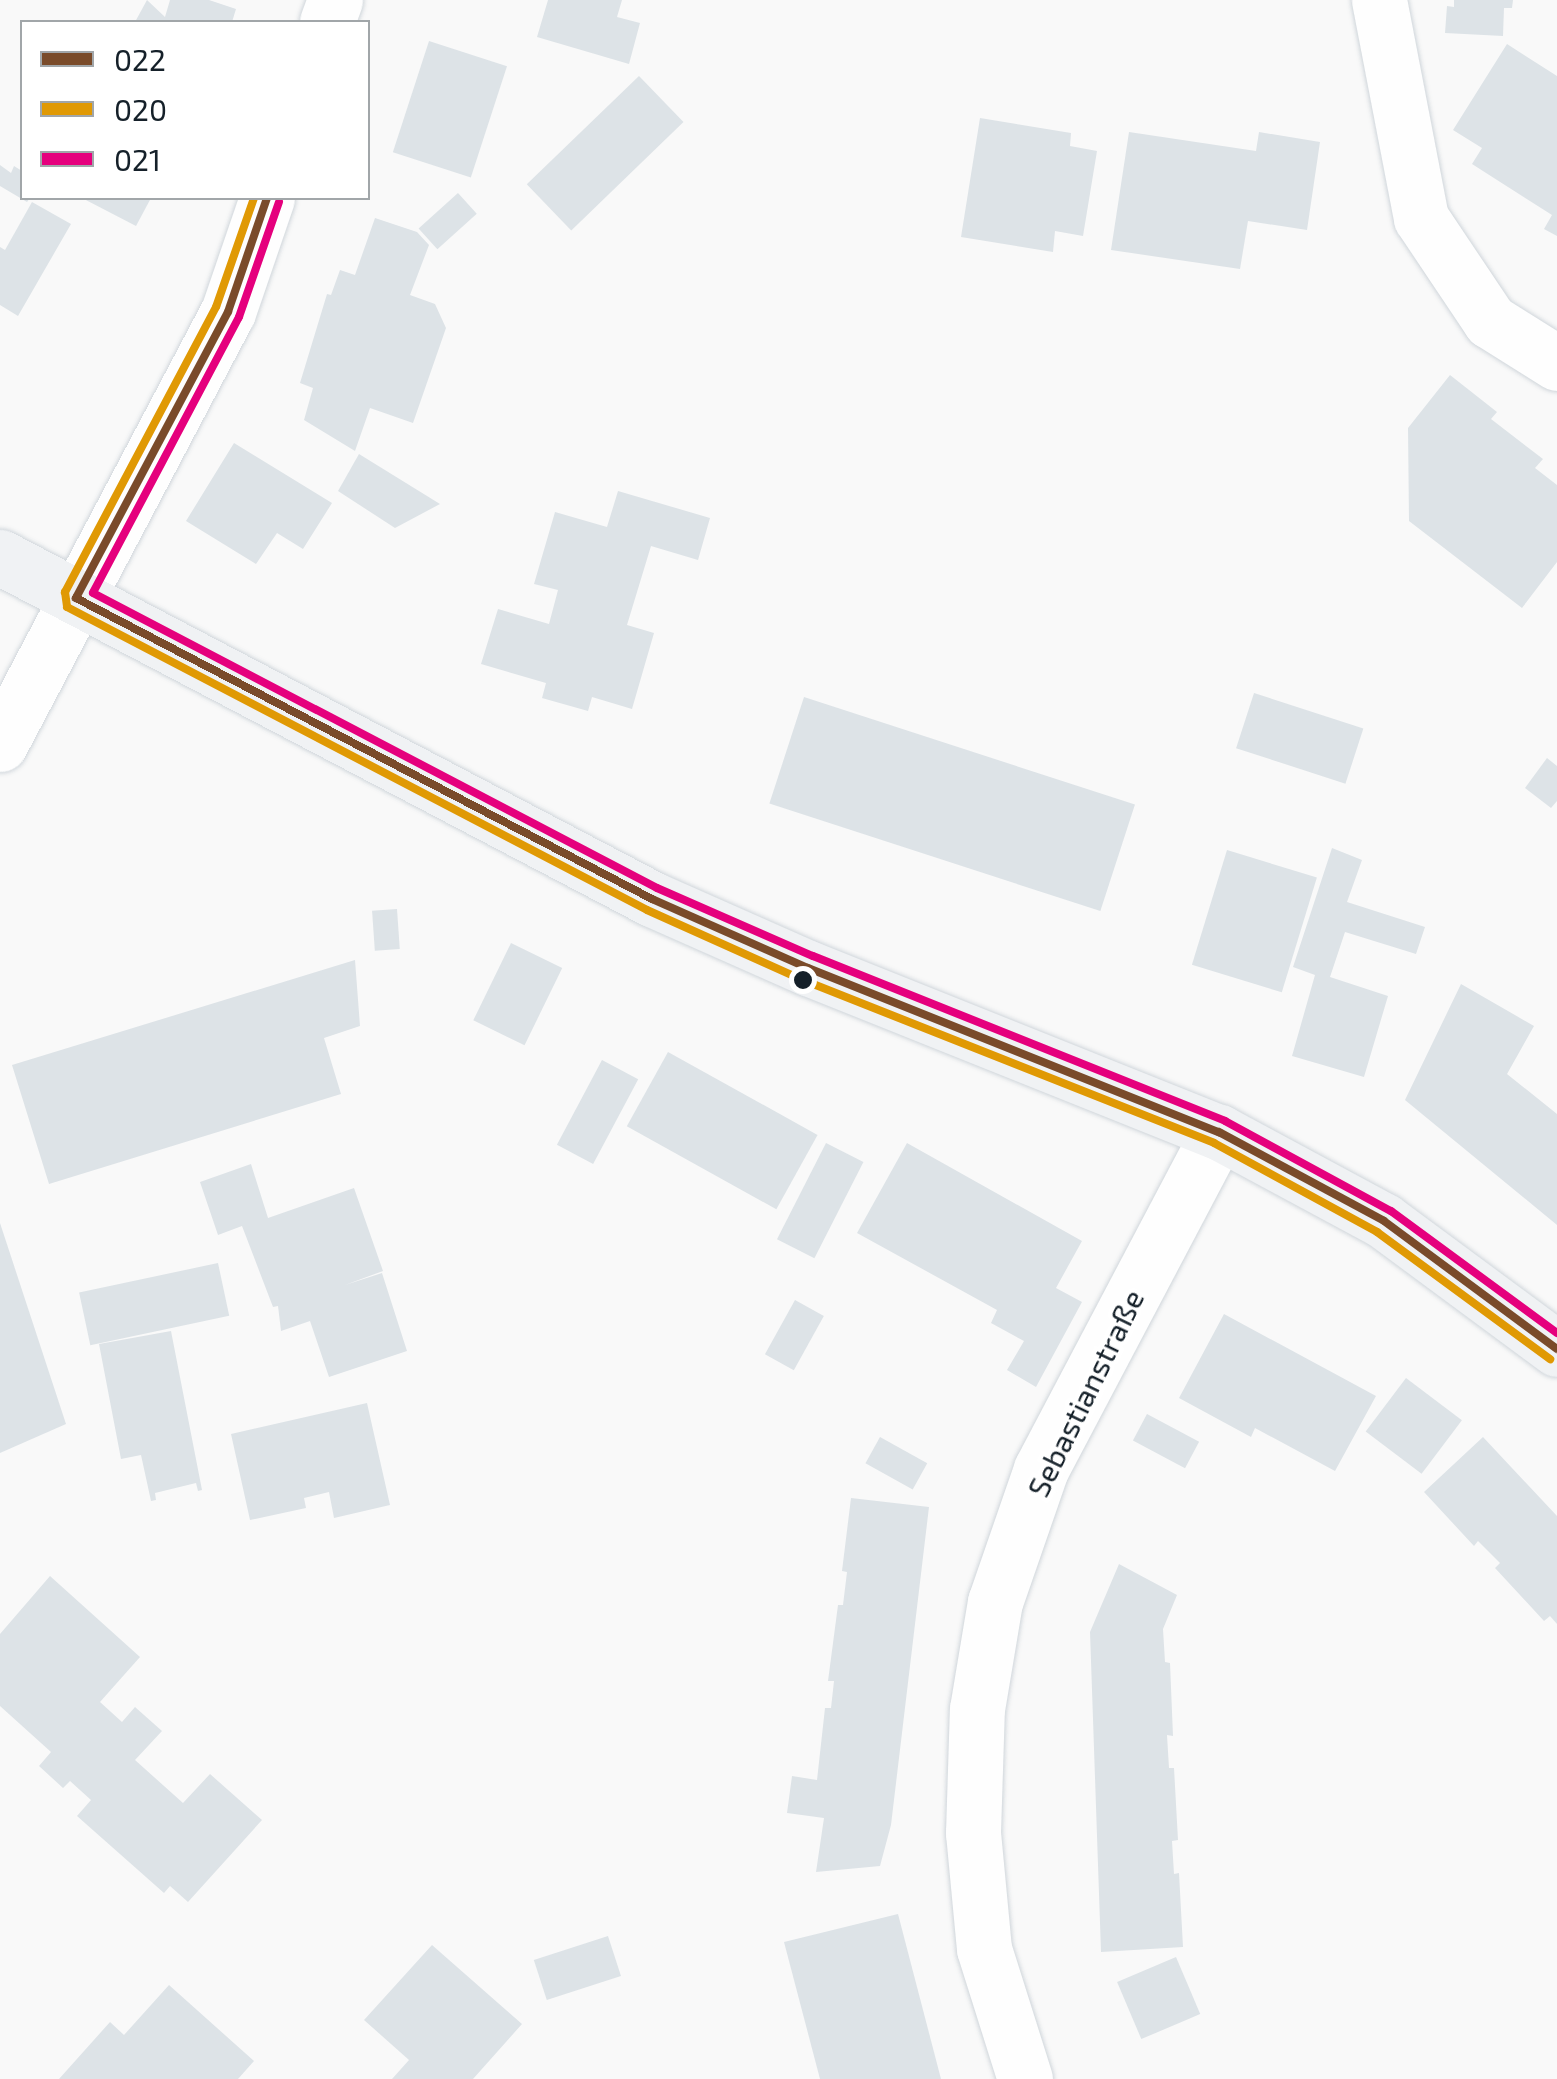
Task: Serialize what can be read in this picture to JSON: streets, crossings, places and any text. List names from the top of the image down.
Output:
{
  "streets": {
    "street": ["Sebastianstraße"]
  },
  "lines": ["transit line 022", "transit line 020", "transit line 021"],
  "legend": ["022", "020", "021"]
}
